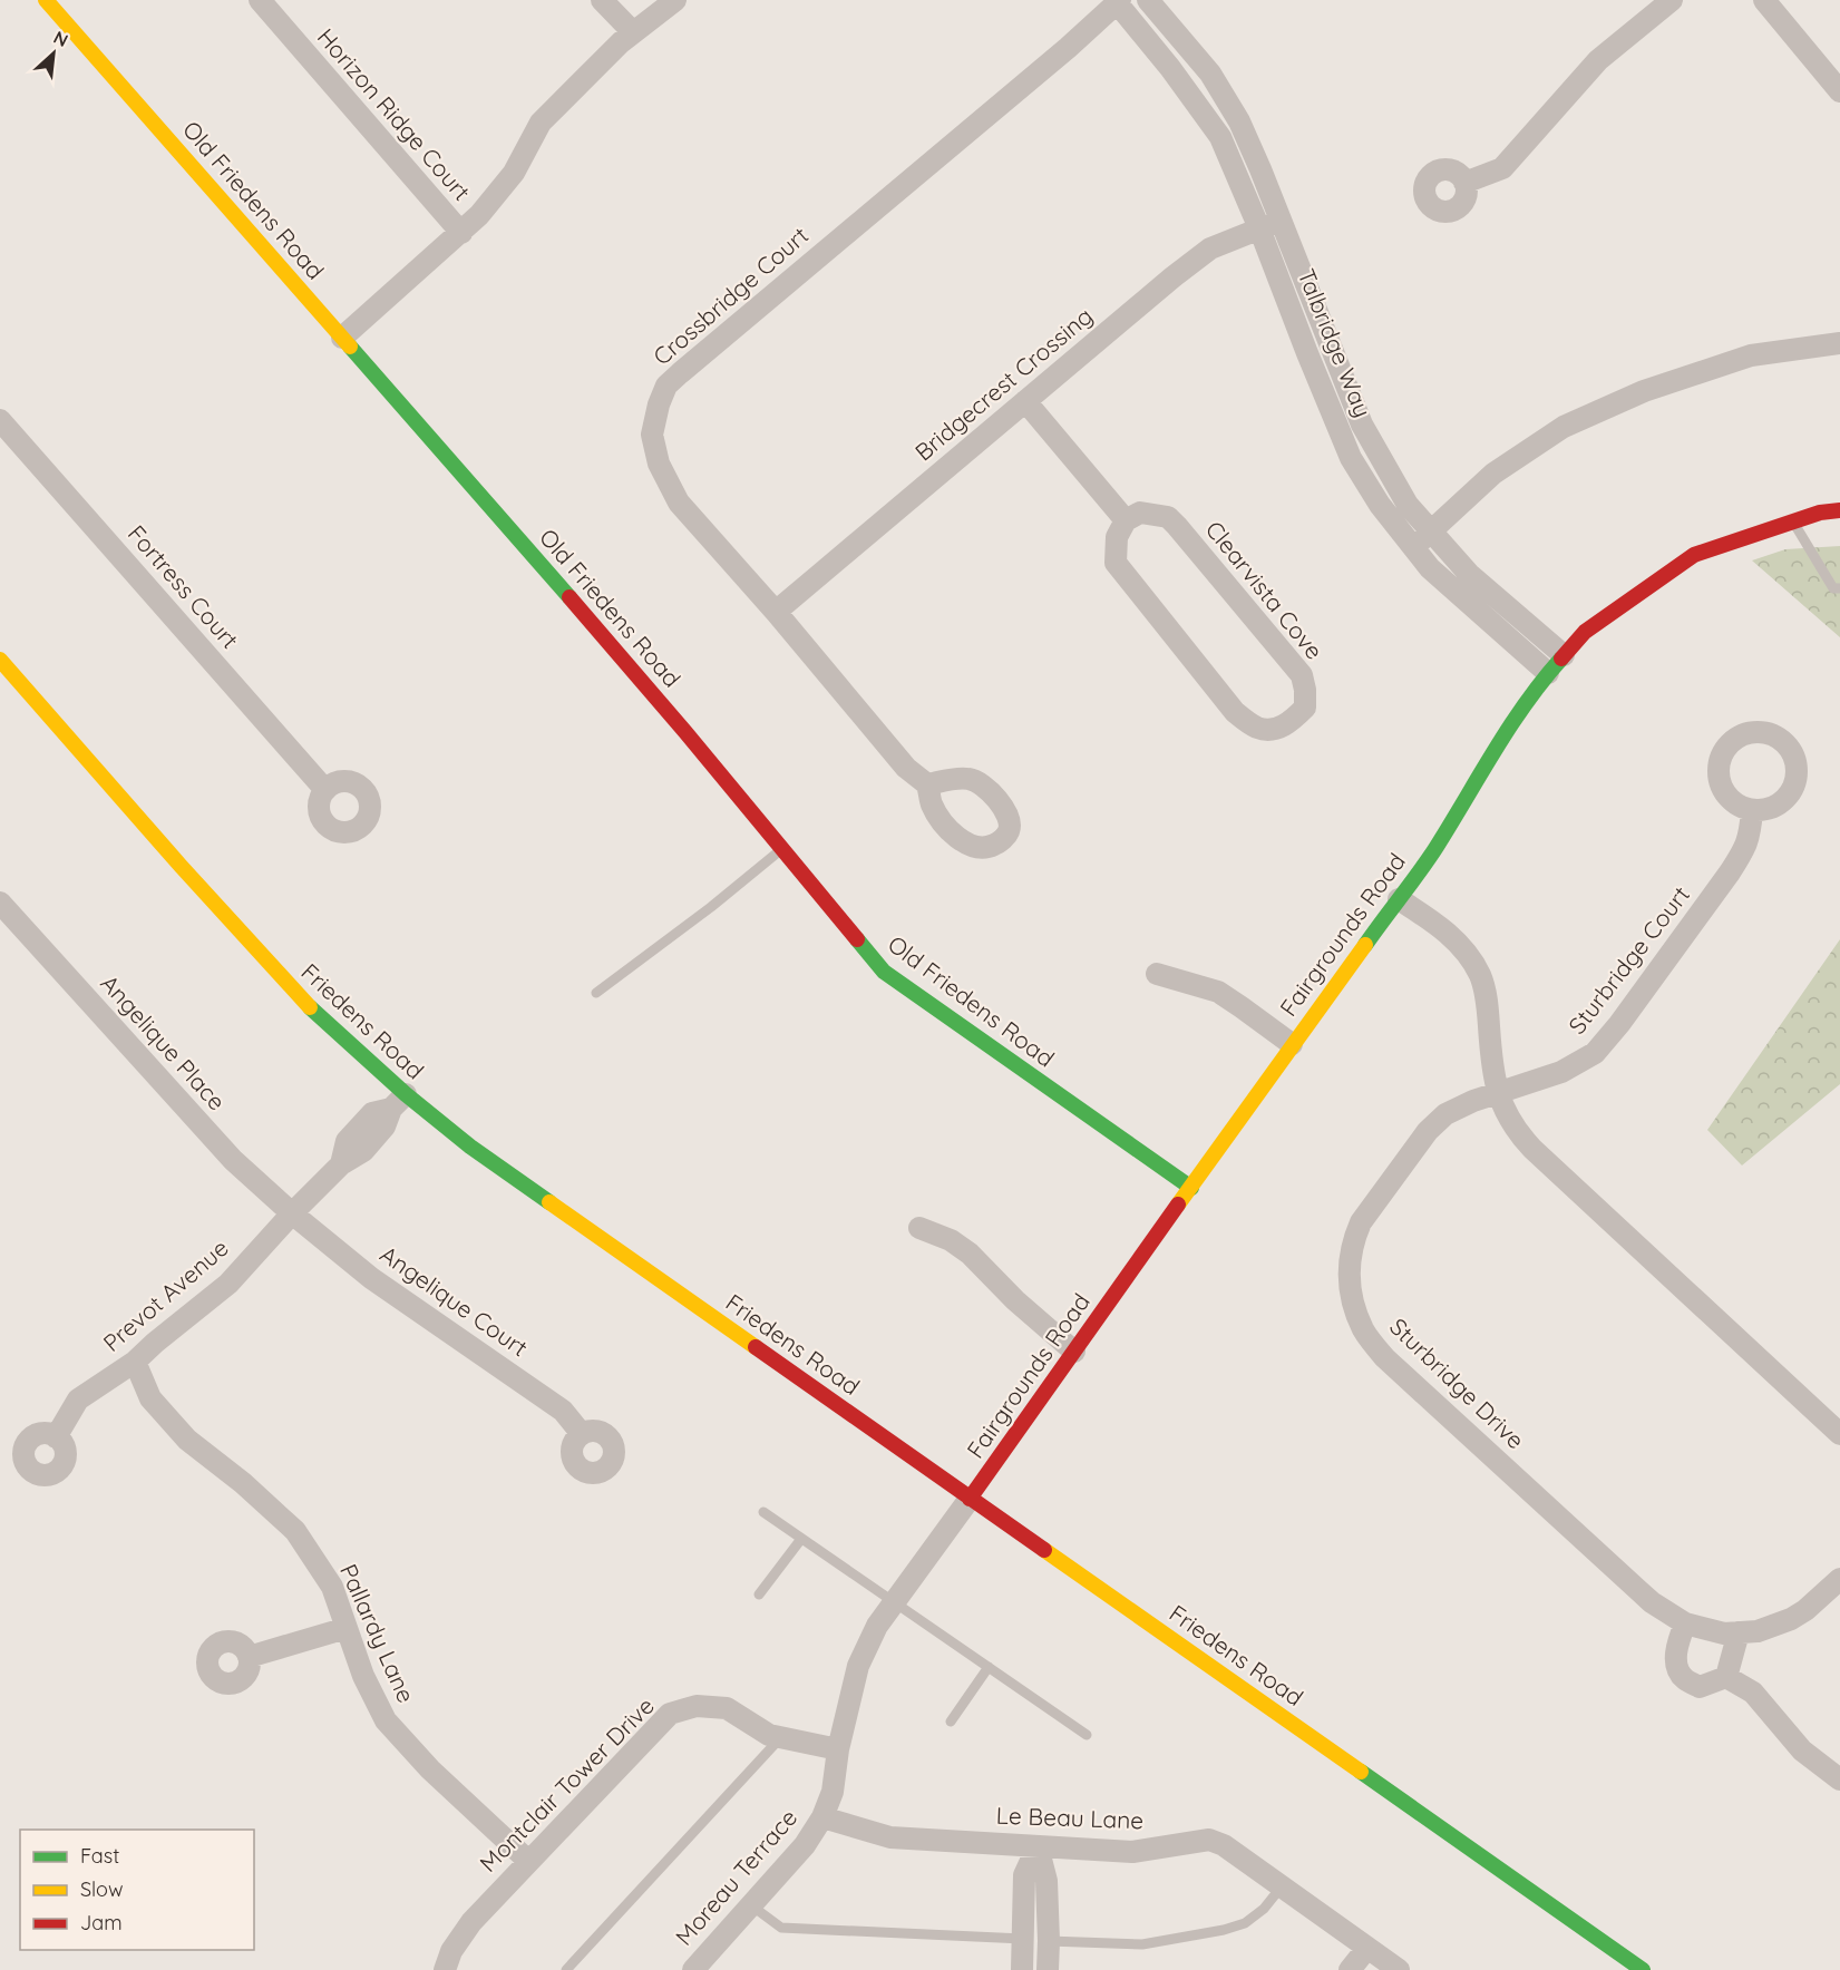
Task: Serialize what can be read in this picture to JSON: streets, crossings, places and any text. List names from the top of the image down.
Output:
{
  "streets": {
    "street": [
      "Horizon Ridge Court",
      "Old Friedens Road",
      "Crossbridge Court",
      "Talbridge Way",
      "Bridgecrest Crossing",
      "Fortress Court",
      "Clearvista Cove",
      "Fairgrounds Road",
      "Sturbridge Court",
      "Friedens Road",
      "Angelique Place",
      "Prevot Avenue",
      "Angelique Court",
      "Sturbridge Drive",
      "Pallardy Lane",
      "Montclair Tower Drive",
      "Le Beau Lane",
      "Moreau Terrace"
    ]
  },
  "crossings": [
    ["Old Friedens Road", "Fairgrounds Road"],
    ["Crossbridge Court", "Talbridge Way"],
    ["Crossbridge Court", "Bridgecrest Crossing"],
    ["Talbridge Way", "Bridgecrest Crossing"],
    ["Talbridge Way", "Fairgrounds Road"],
    ["Fairgrounds Road", "Friedens Road"],
    ["Fairgrounds Road", "Moreau Terrace"],
    ["Sturbridge Court", "Sturbridge Drive"],
    ["Friedens Road", "Prevot Avenue"],
    ["Friedens Road", "Moreau Terrace"],
    ["Angelique Place", "Prevot Avenue"],
    ["Angelique Place", "Angelique Court"],
    ["Prevot Avenue", "Angelique Court"],
    ["Prevot Avenue", "Pallardy Lane"],
    ["Pallardy Lane", "Montclair Tower Drive"],
    ["Montclair Tower Drive", "Moreau Terrace"],
    ["Le Beau Lane", "Moreau Terrace"]
  ],
  "legend": ["Fast", "Slow", "Jam"],
  "north": "top right"
}
